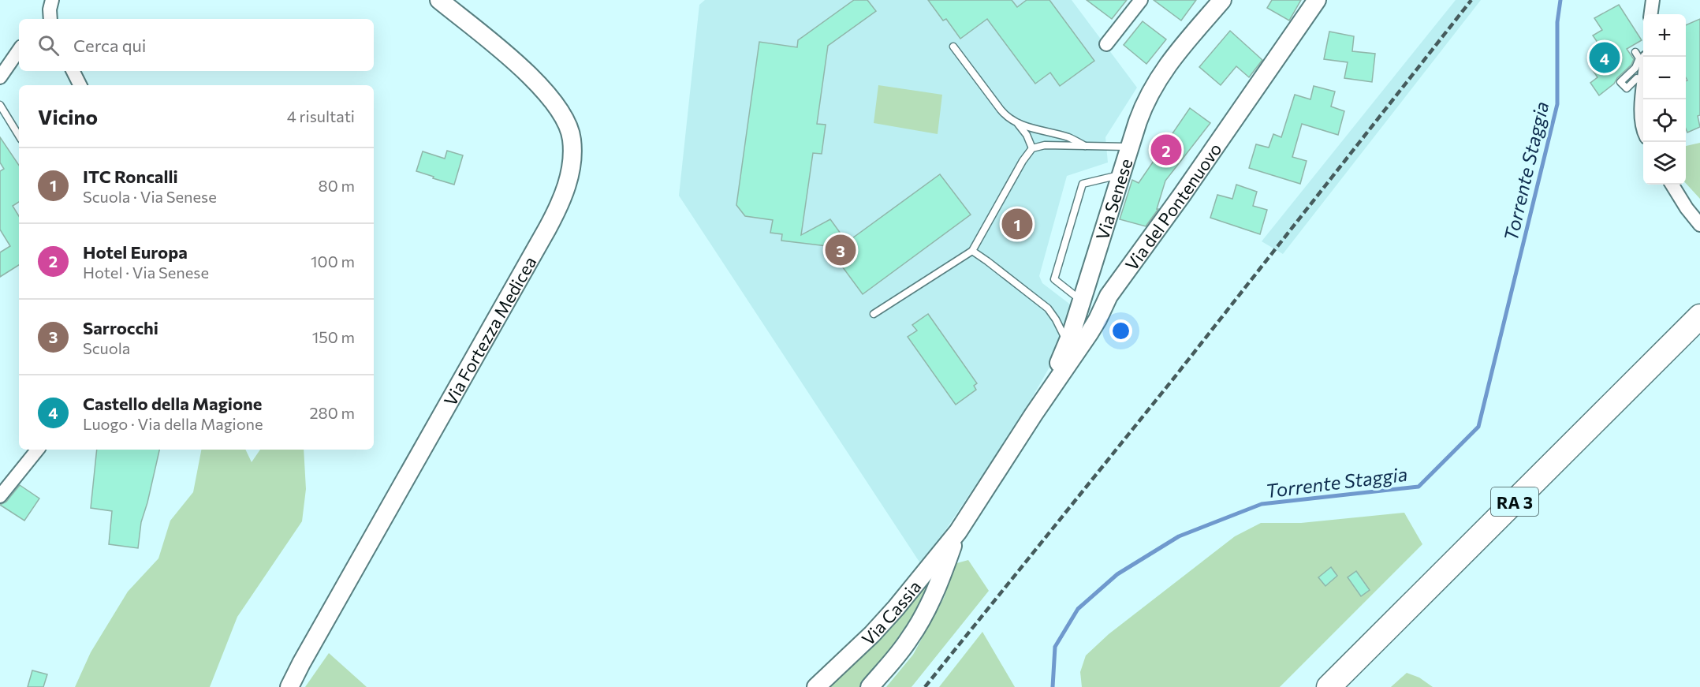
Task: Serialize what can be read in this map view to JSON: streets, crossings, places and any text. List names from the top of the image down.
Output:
{
  "streets": {
    "highway": ["RA 3"],
    "main road": [
      "Via Senese",
      "Via del Pontenuovo",
      "Via Fortezza Medicea",
      "Via Cassia"
    ]
  },
  "crossings": [
    ["Via Senese", "Via del Pontenuovo"],
    ["Via Senese", "Via Cassia"],
    ["Via del Pontenuovo", "Via Cassia"]
  ],
  "water": ["Torrente Staggia"],
  "page": {
    "map_buttons": ["+", "−"],
    "search": "Cerca qui",
    "pins": [
      "4",
      "2",
      "1",
      "3"
    ],
    "heading": ["Vicino", "4 risultati"],
    "list": [
      {
        "mark": "1",
        "name": "ITC Roncalli",
        "note": "Scuola · Via Senese",
        "value": "80 m"
      },
      {
        "mark": "2",
        "name": "Hotel Europa",
        "note": "Hotel · Via Senese",
        "value": "100 m"
      },
      {
        "mark": "3",
        "name": "Sarrocchi",
        "note": "Scuola",
        "value": "150 m"
      },
      {
        "mark": "4",
        "name": "Castello della Magione",
        "note": "Luogo · Via della Magione",
        "value": "280 m"
      }
    ]
  }
}
